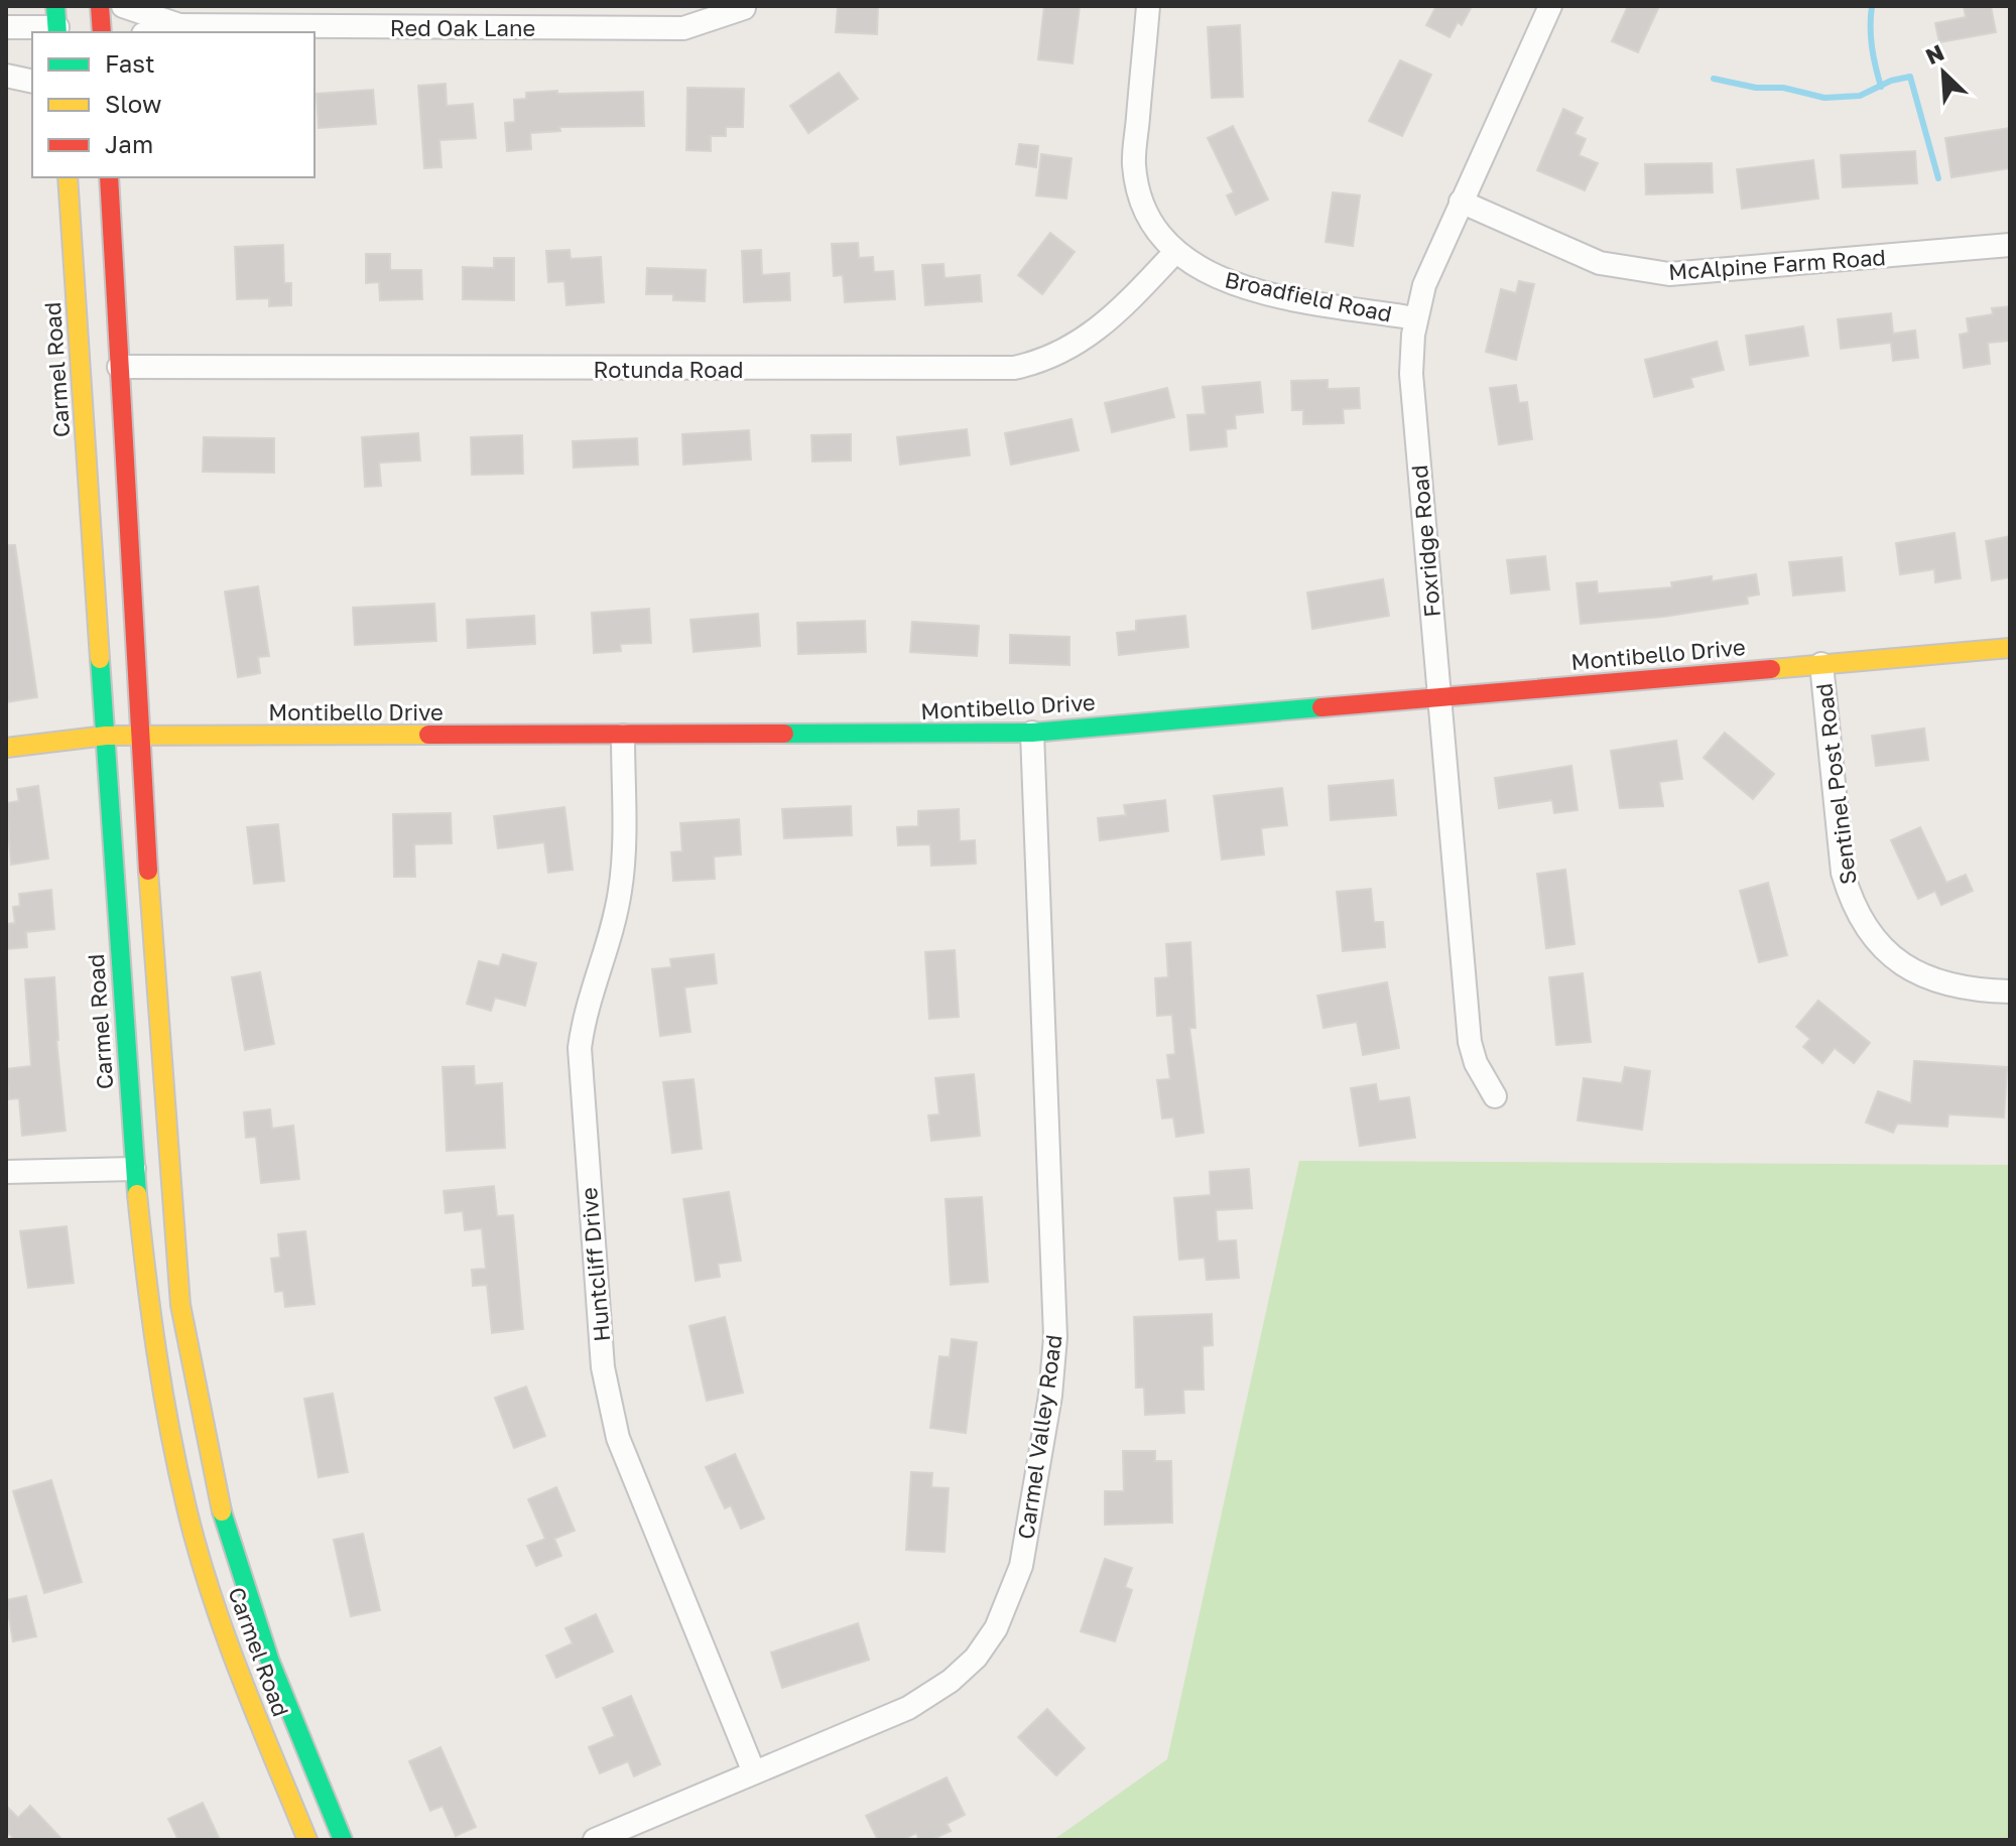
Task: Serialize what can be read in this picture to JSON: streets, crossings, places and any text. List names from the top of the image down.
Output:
{
  "streets": {
    "main road": ["Carmel Road", "Montibello Drive"],
    "street": [
      "Red Oak Lane",
      "McAlpine Farm Road",
      "Broadfield Road",
      "Rotunda Road",
      "Foxridge Road",
      "Sentinel Post Road",
      "Huntcliff Drive",
      "Carmel Valley Road"
    ]
  },
  "crossings": [
    ["McAlpine Farm Road", "Foxridge Road"],
    ["Broadfield Road", "Rotunda Road"],
    ["Broadfield Road", "Foxridge Road"],
    ["Rotunda Road", "Carmel Road"],
    ["Carmel Road", "Montibello Drive"],
    ["Foxridge Road", "Montibello Drive"],
    ["Montibello Drive", "Sentinel Post Road"],
    ["Montibello Drive", "Huntcliff Drive"],
    ["Montibello Drive", "Carmel Valley Road"],
    ["Huntcliff Drive", "Carmel Valley Road"]
  ],
  "legend": ["Fast", "Slow", "Jam"],
  "north": "top left"
}
